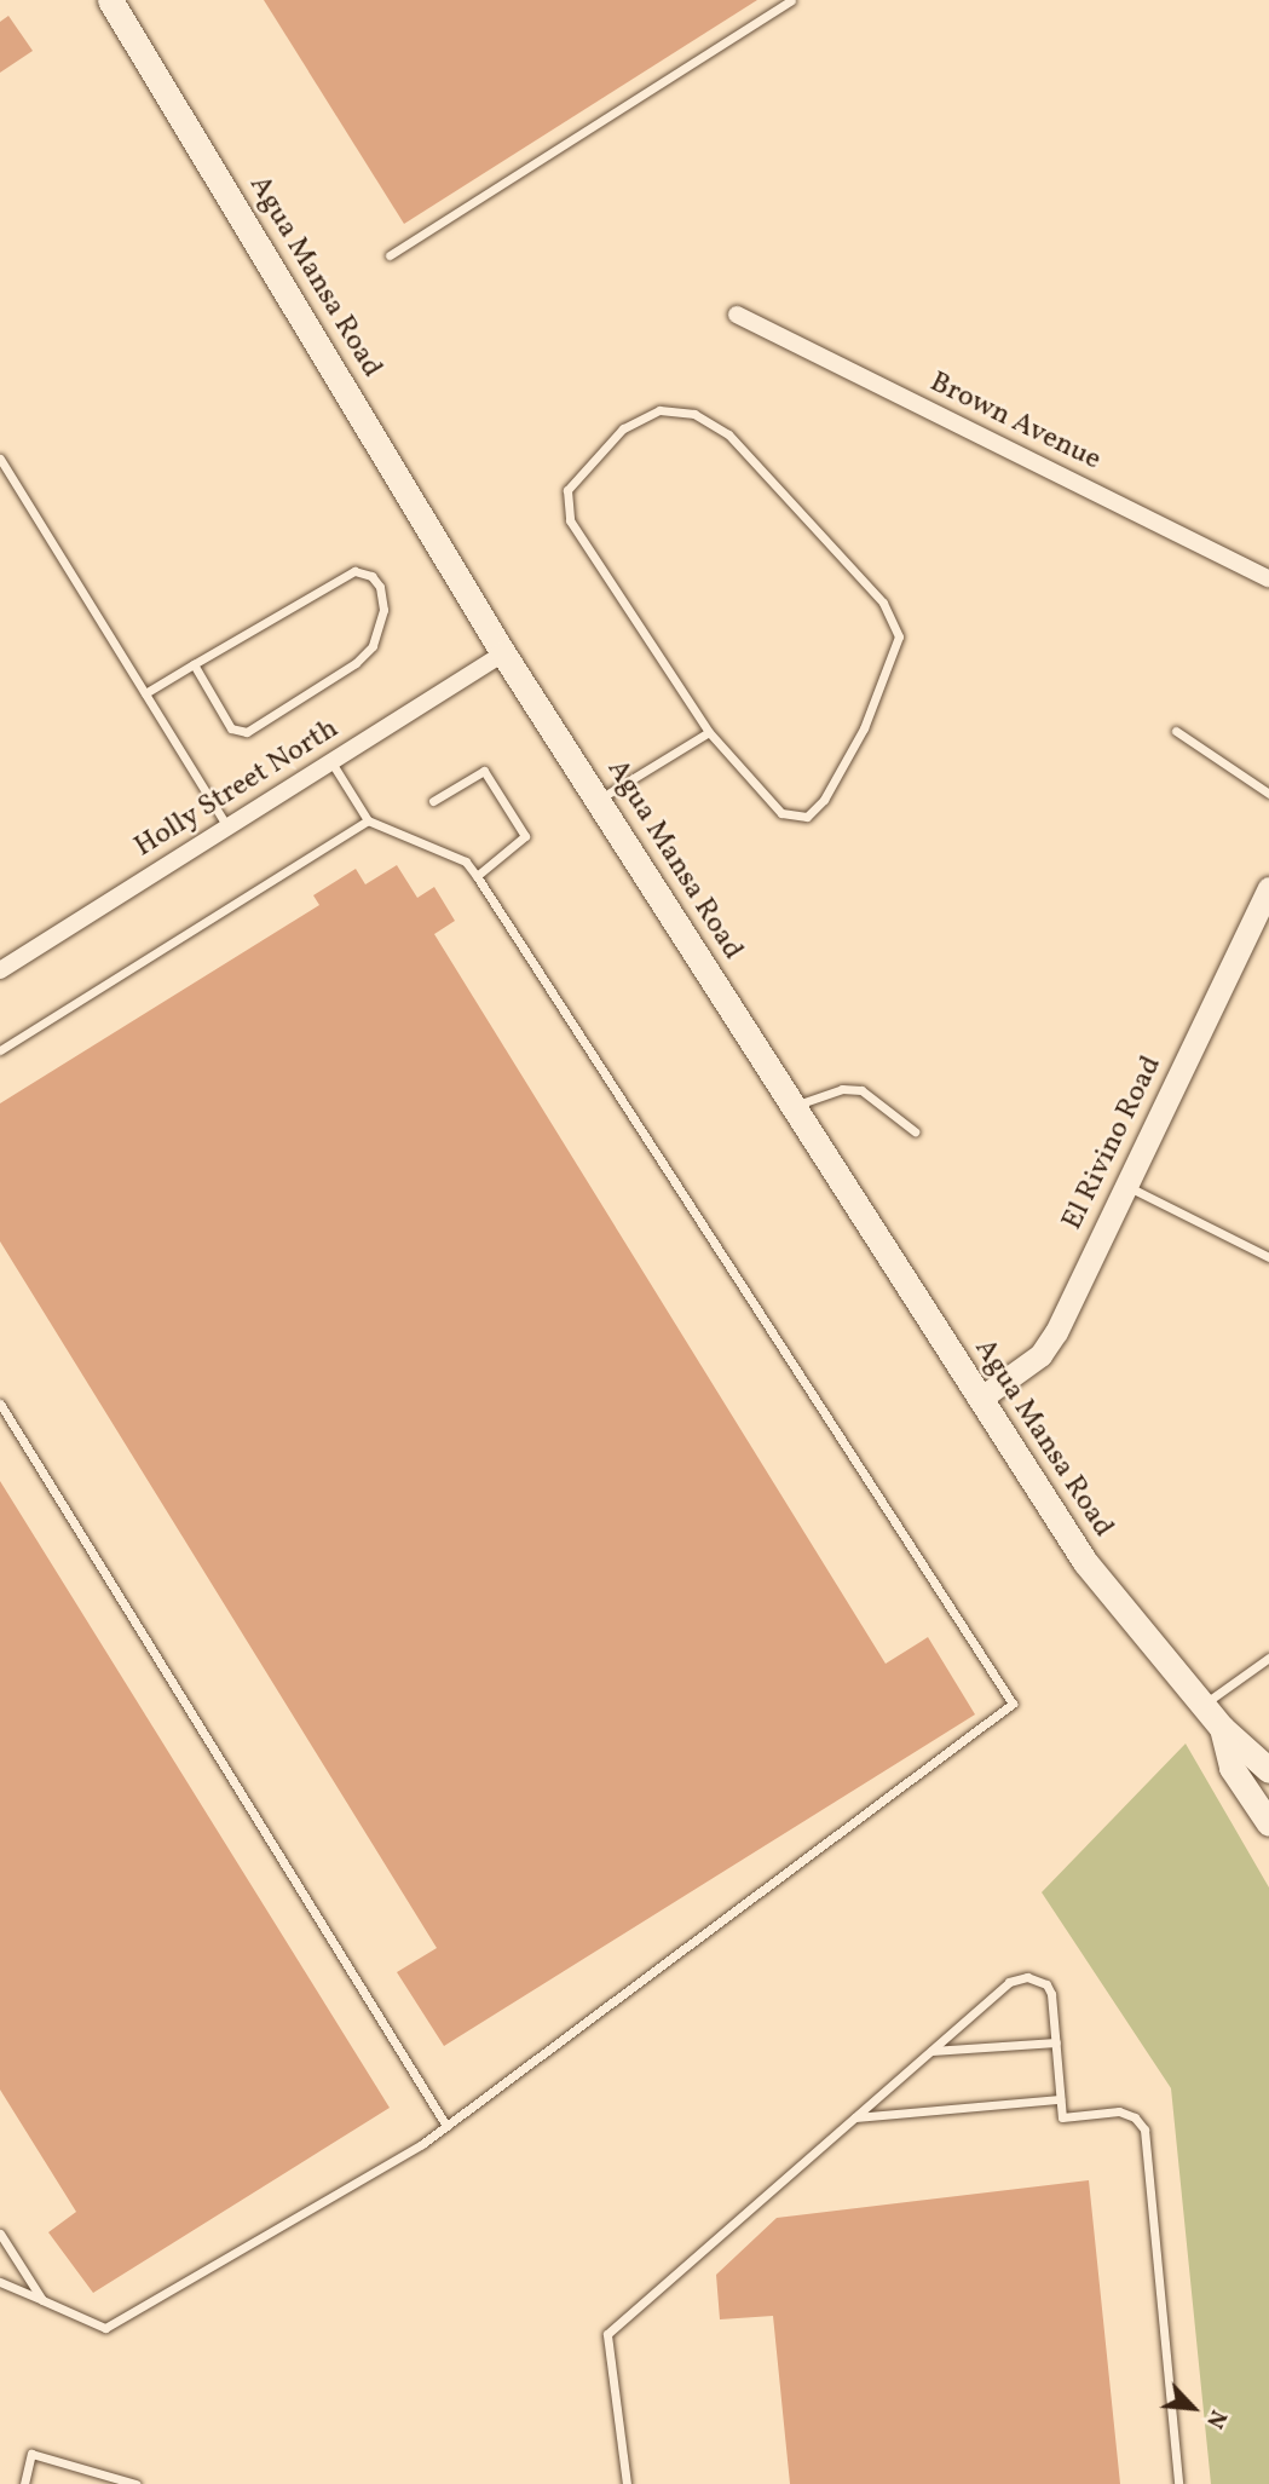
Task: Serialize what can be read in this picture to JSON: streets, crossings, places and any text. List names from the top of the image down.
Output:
{
  "streets": {
    "main road": ["Agua Mansa Road"],
    "street": ["Brown Avenue", "Holly Street North", "El Rivino Road"]
  },
  "crossings": [
    ["Agua Mansa Road", "Holly Street North"],
    ["Agua Mansa Road", "El Rivino Road"]
  ],
  "north": "bottom right"
}
